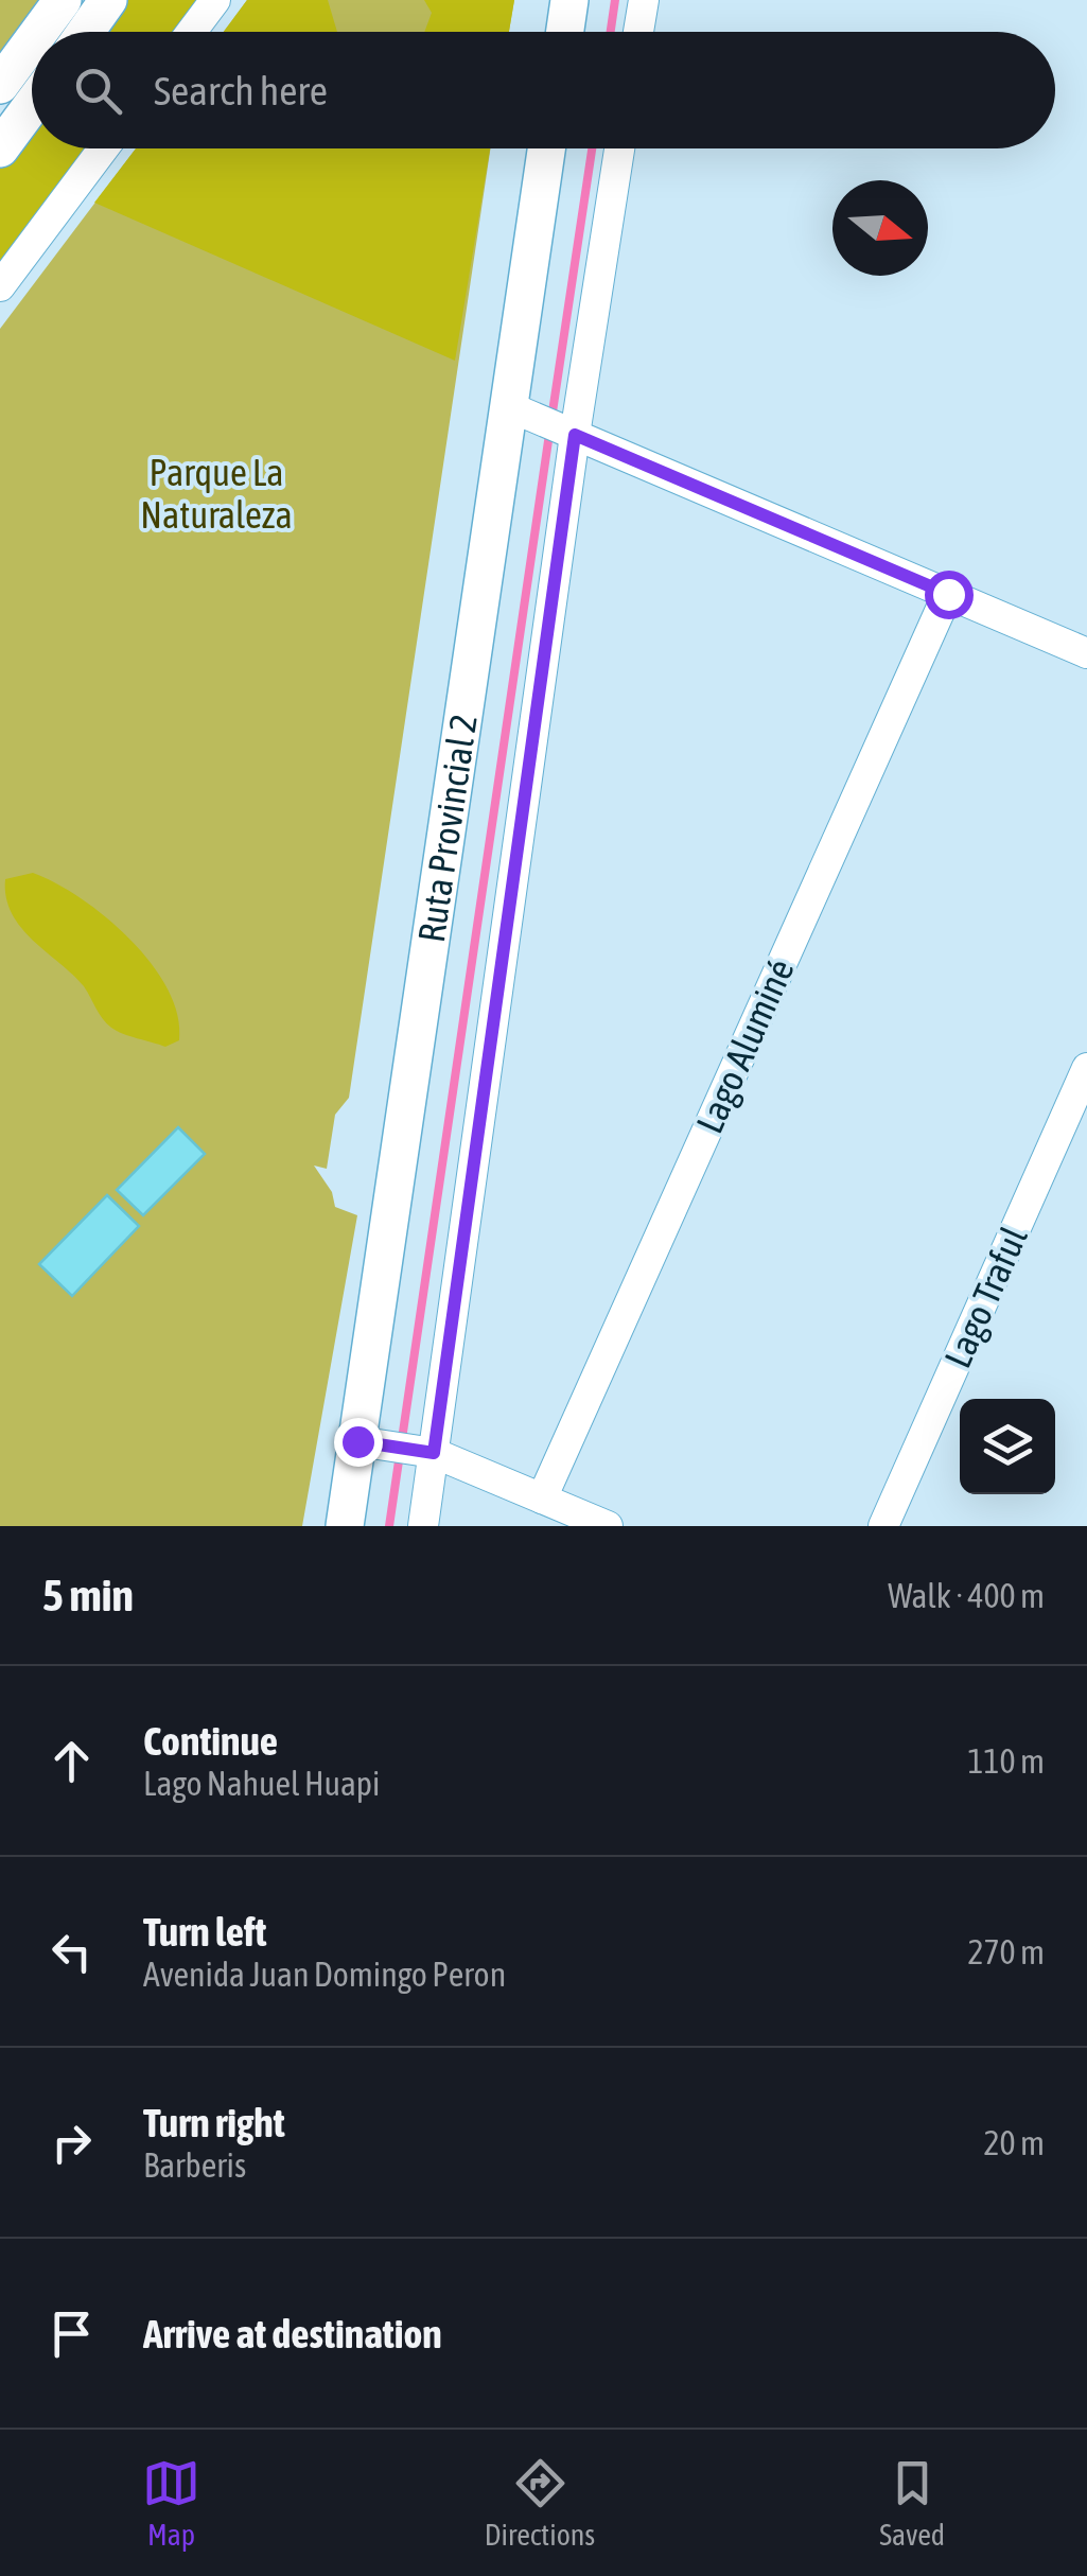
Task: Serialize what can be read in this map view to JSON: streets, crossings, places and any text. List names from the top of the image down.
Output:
{
  "streets": {
    "main road": ["Ruta Provincial 2"],
    "street": ["Lago Aluminé", "Lago Traful"]
  },
  "parks": ["Parque La Naturaleza"],
  "north": "right",
  "page": {
    "search": "Search here",
    "heading": ["5 min", "Walk · 400 m"],
    "list": [
      ["Continue", "Lago Nahuel Huapi", "110 m"],
      ["Turn left", "Avenida Juan Domingo Peron", "270 m"],
      ["Turn right", "Barberis", "20 m"],
      "Arrive at destination"
    ],
    "nav": ["Map", "Directions", "Saved"]
  }
}
